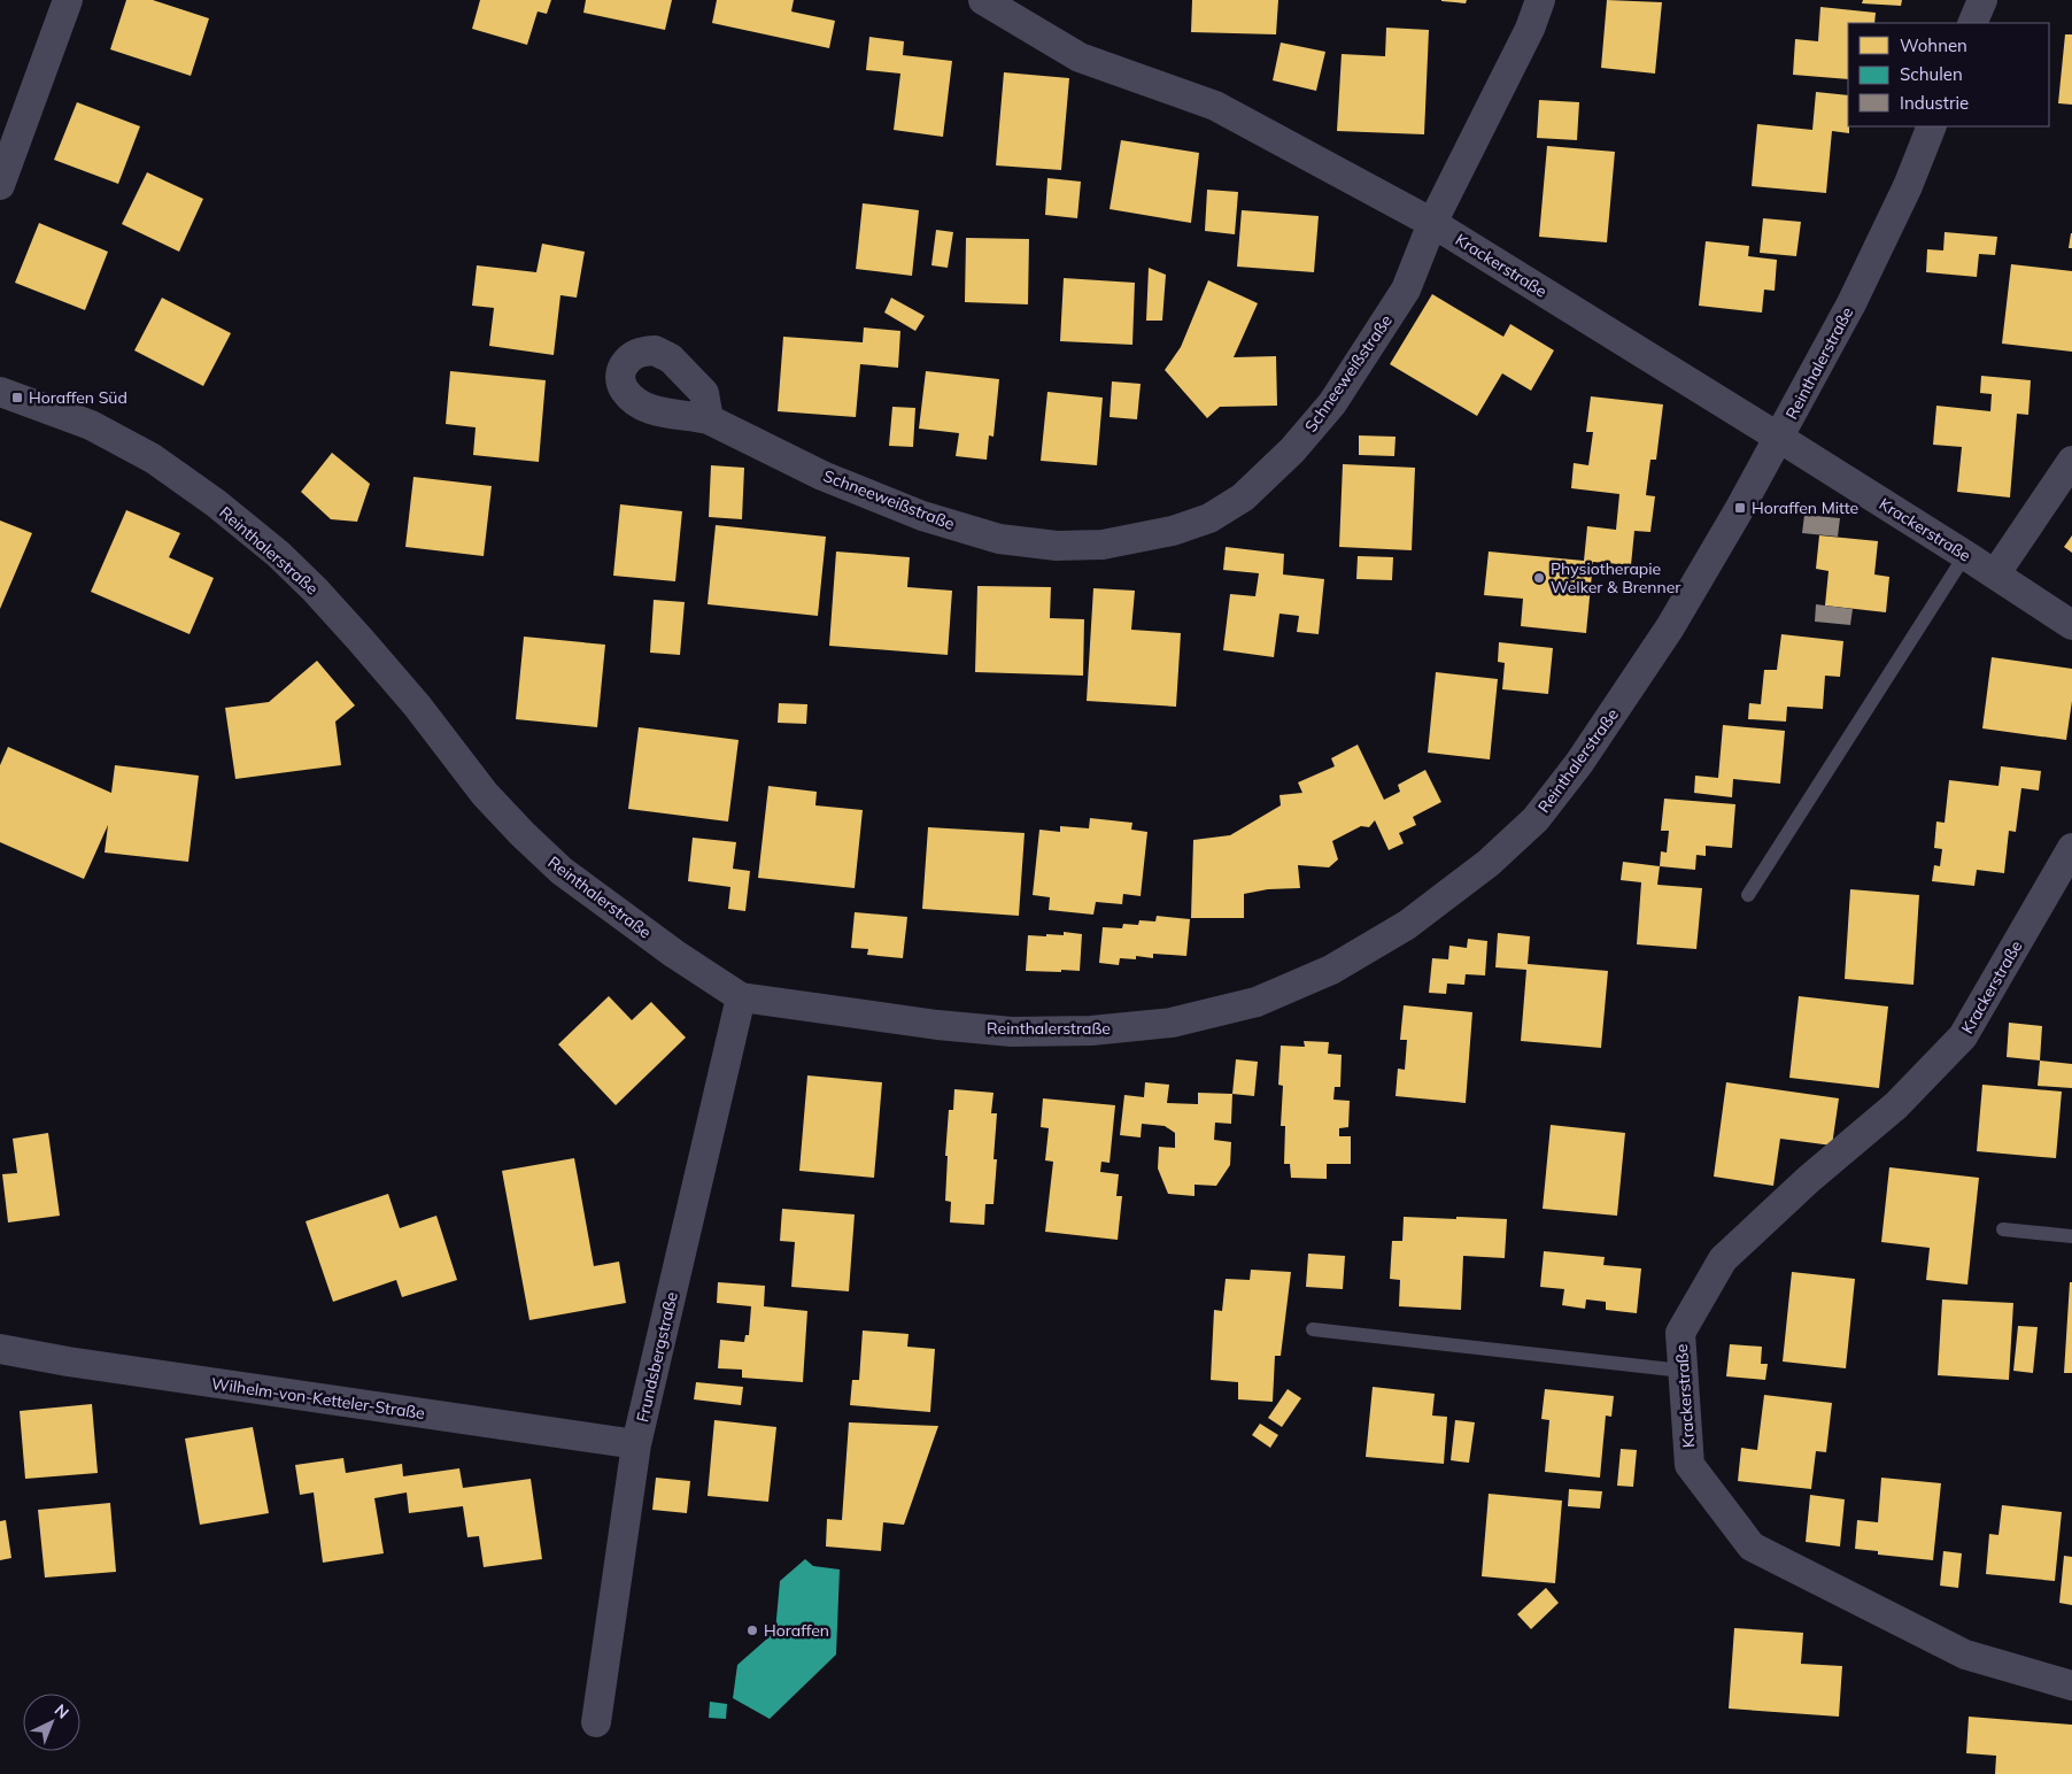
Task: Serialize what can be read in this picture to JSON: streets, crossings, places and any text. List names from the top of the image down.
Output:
{
  "streets": {
    "street": [
      "Krackerstraße",
      "Reinthalerstraße",
      "Schneeweißstraße",
      "Frundsbergstraße",
      "Wilhelm-von-Ketteler-Straße"
    ]
  },
  "crossings": [
    ["Krackerstraße", "Reinthalerstraße"],
    ["Krackerstraße", "Schneeweißstraße"],
    ["Reinthalerstraße", "Frundsbergstraße"],
    ["Frundsbergstraße", "Wilhelm-von-Ketteler-Straße"]
  ],
  "places": {
    "transit": ["Horaffen Süd", "Horaffen Mitte"],
    "other": ["Physiotherapie Welker & Brenner", "Horaffen"]
  },
  "legend": ["Wohnen", "Schulen", "Industrie"],
  "north": "top right"
}
